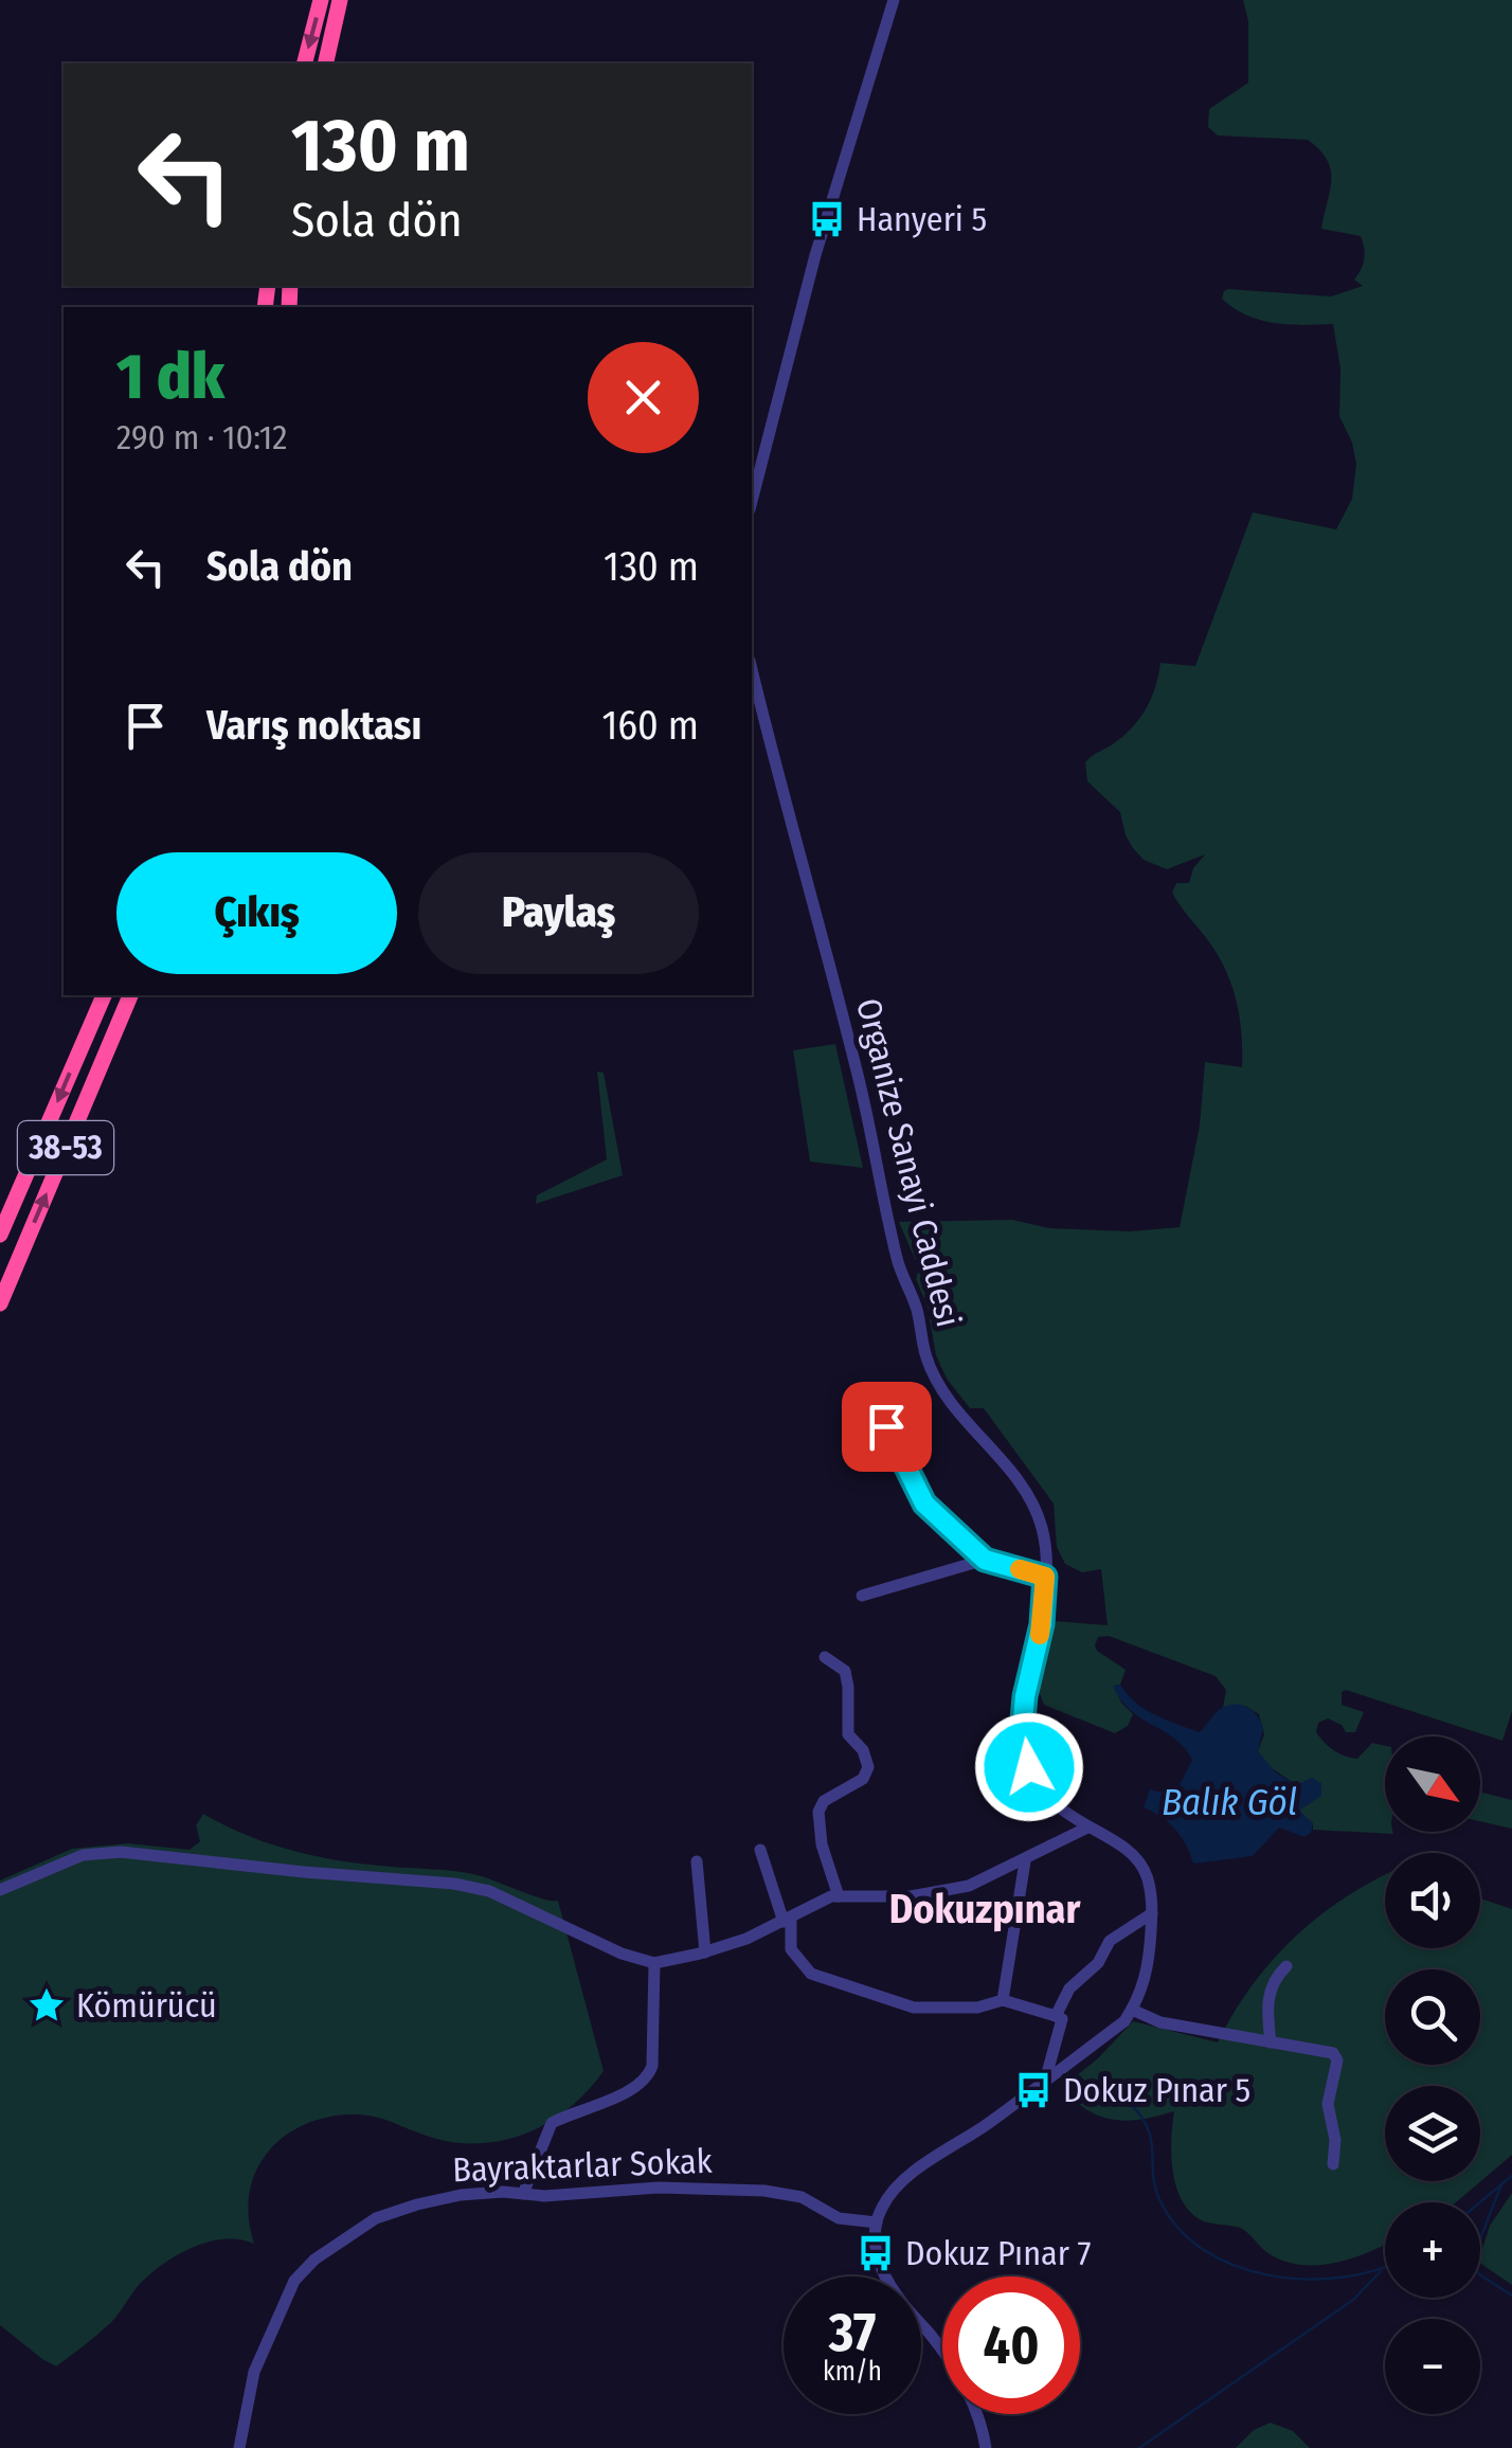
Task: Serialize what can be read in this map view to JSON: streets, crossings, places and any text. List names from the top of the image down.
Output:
{
  "streets": {
    "highway": ["38-53"],
    "street": ["Organize Sanayi Caddesi", "Bayraktarlar Sokak"]
  },
  "crossings": [
    ["Organize Sanayi Caddesi", "Bayraktarlar Sokak"]
  ],
  "districts": ["Dokuzpınar"],
  "water": ["Balık Göl"],
  "places": {
    "bus stop": ["Hanyeri 5", "Dokuz Pınar 5", "Dokuz Pınar 7"],
    "place": ["Kömürücü"]
  },
  "north": "bottom right",
  "page": {
    "turn": ["130 m", "Sola dön"],
    "heading": ["1 dk", "290 m · 10:12"],
    "list": [
      {
        "name": "Sola dön",
        "value": "130 m"
      },
      {
        "name": "Varış noktası",
        "value": "160 m"
      }
    ],
    "buttons": ["Çıkış", "Paylaş"],
    "map_buttons": ["+", "−"],
    "speed": "37 km/h",
    "limit": "40"
  }
}
